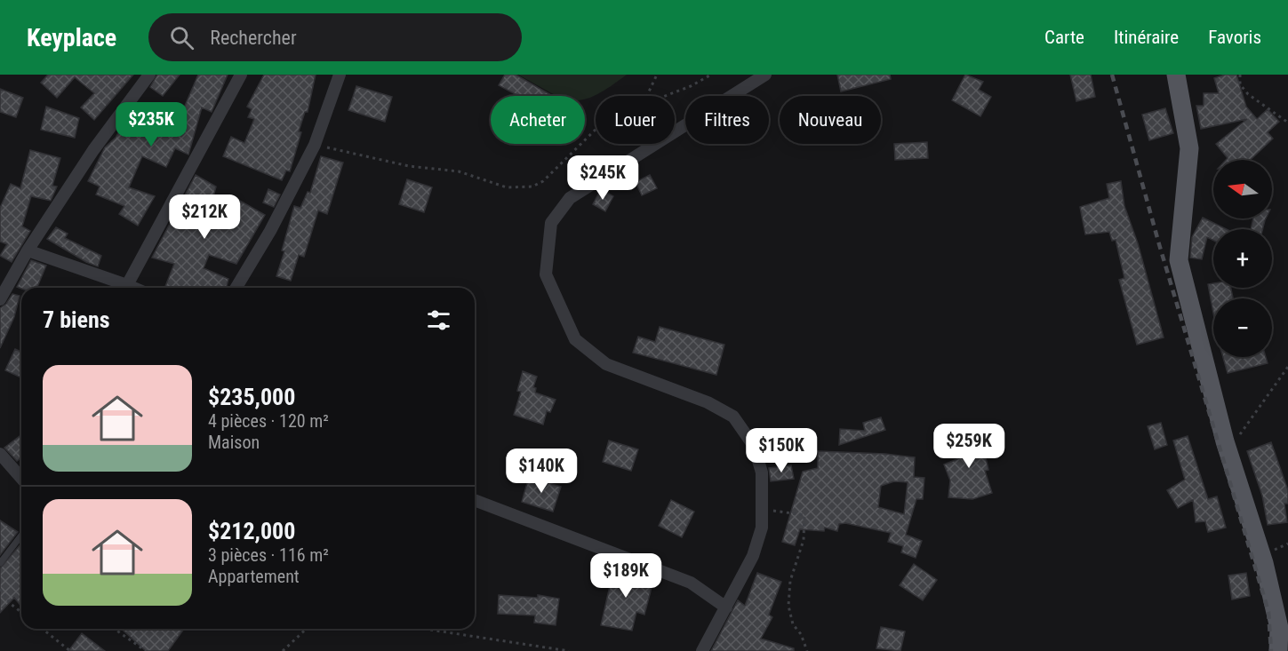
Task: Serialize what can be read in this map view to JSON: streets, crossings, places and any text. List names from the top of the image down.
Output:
{
  "north": "left",
  "page": {
    "header": "Keyplace",
    "search": "Rechercher",
    "nav": ["Carte", "Itinéraire", "Favoris"],
    "chip": [
      "Acheter",
      "Louer",
      "Filtres",
      "Nouveau"
    ],
    "price": [
      "$235K",
      "$245K",
      "$212K",
      "$259K",
      "$150K",
      "$140K",
      "$189K"
    ],
    "map_buttons": ["+", "−"],
    "heading": "7 biens",
    "list": [
      {
        "name": "$235,000",
        "note": "4 pièces · 120 m² · Maison"
      },
      {
        "name": "$212,000",
        "note": "3 pièces · 116 m² · Appartement"
      }
    ]
  }
}
